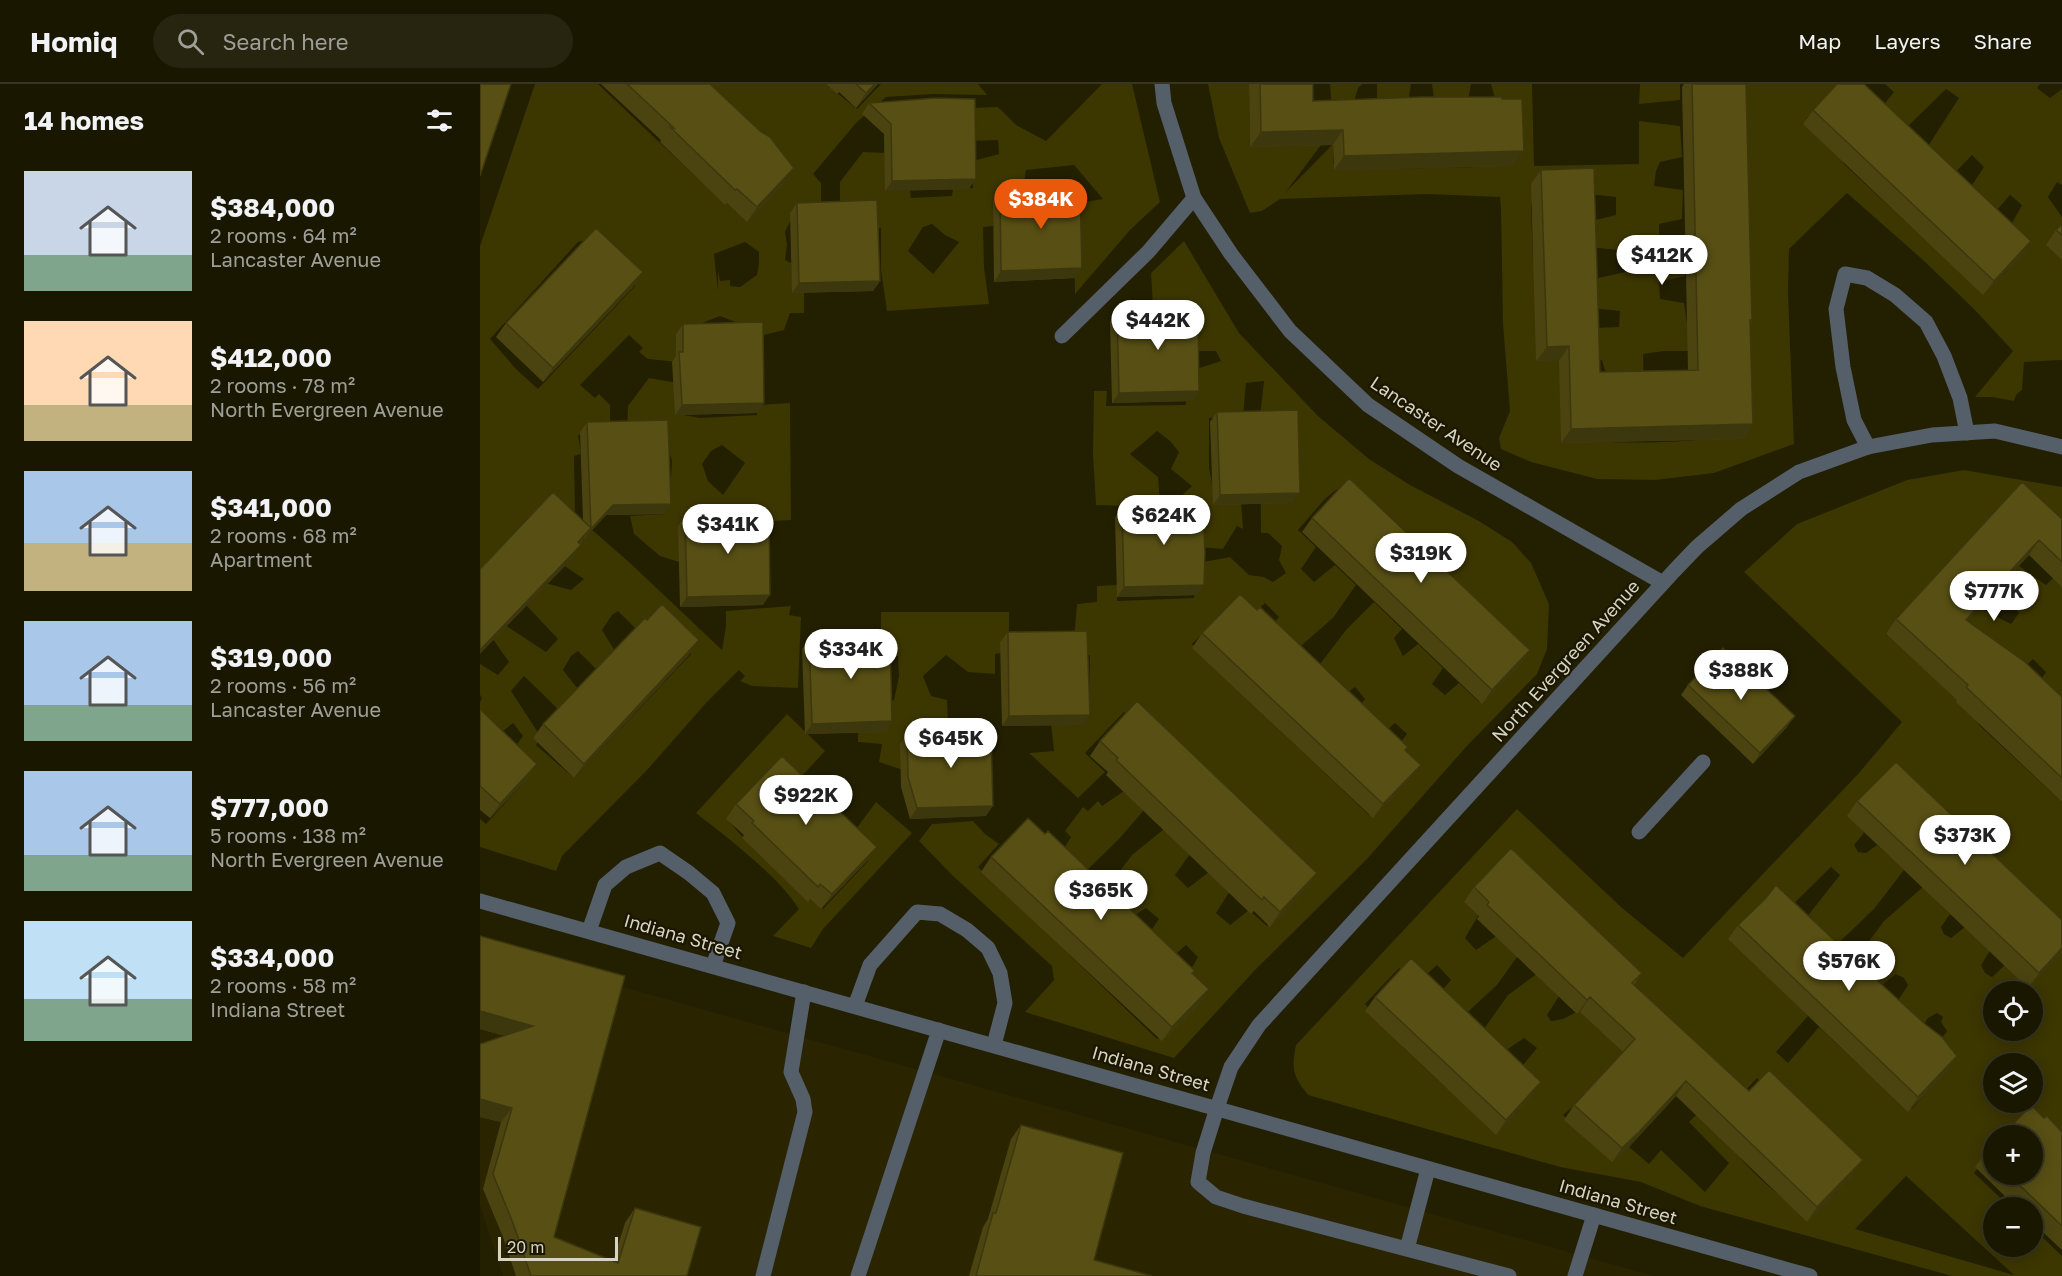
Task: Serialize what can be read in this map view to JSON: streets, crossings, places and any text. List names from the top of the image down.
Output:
{
  "streets": {
    "street": ["Lancaster Avenue", "North Evergreen Avenue", "Indiana Street"]
  },
  "crossings": [
    ["Lancaster Avenue", "North Evergreen Avenue"],
    ["North Evergreen Avenue", "Indiana Street"]
  ],
  "scale_bar": "20 m",
  "page": {
    "header": "Homiq",
    "search": "Search here",
    "nav": ["Map", "Layers", "Share"],
    "heading": "14 homes",
    "list": [
      {
        "name": "$384,000",
        "note": "2 rooms · 64 m² · Lancaster Avenue"
      },
      {
        "name": "$412,000",
        "note": "2 rooms · 78 m² · North Evergreen Avenue"
      },
      {
        "name": "$341,000",
        "note": "2 rooms · 68 m² · Apartment"
      },
      {
        "name": "$319,000",
        "note": "2 rooms · 56 m² · Lancaster Avenue"
      },
      {
        "name": "$777,000",
        "note": "5 rooms · 138 m² · North Evergreen Avenue"
      },
      {
        "name": "$334,000",
        "note": "2 rooms · 58 m² · Indiana Street"
      }
    ],
    "price": [
      "$384K",
      "$412K",
      "$442K",
      "$624K",
      "$341K",
      "$319K",
      "$777K",
      "$334K",
      "$388K",
      "$645K",
      "$922K",
      "$373K",
      "$365K",
      "$576K"
    ],
    "map_buttons": ["+", "−"],
    "scale": "20 m"
  }
}
